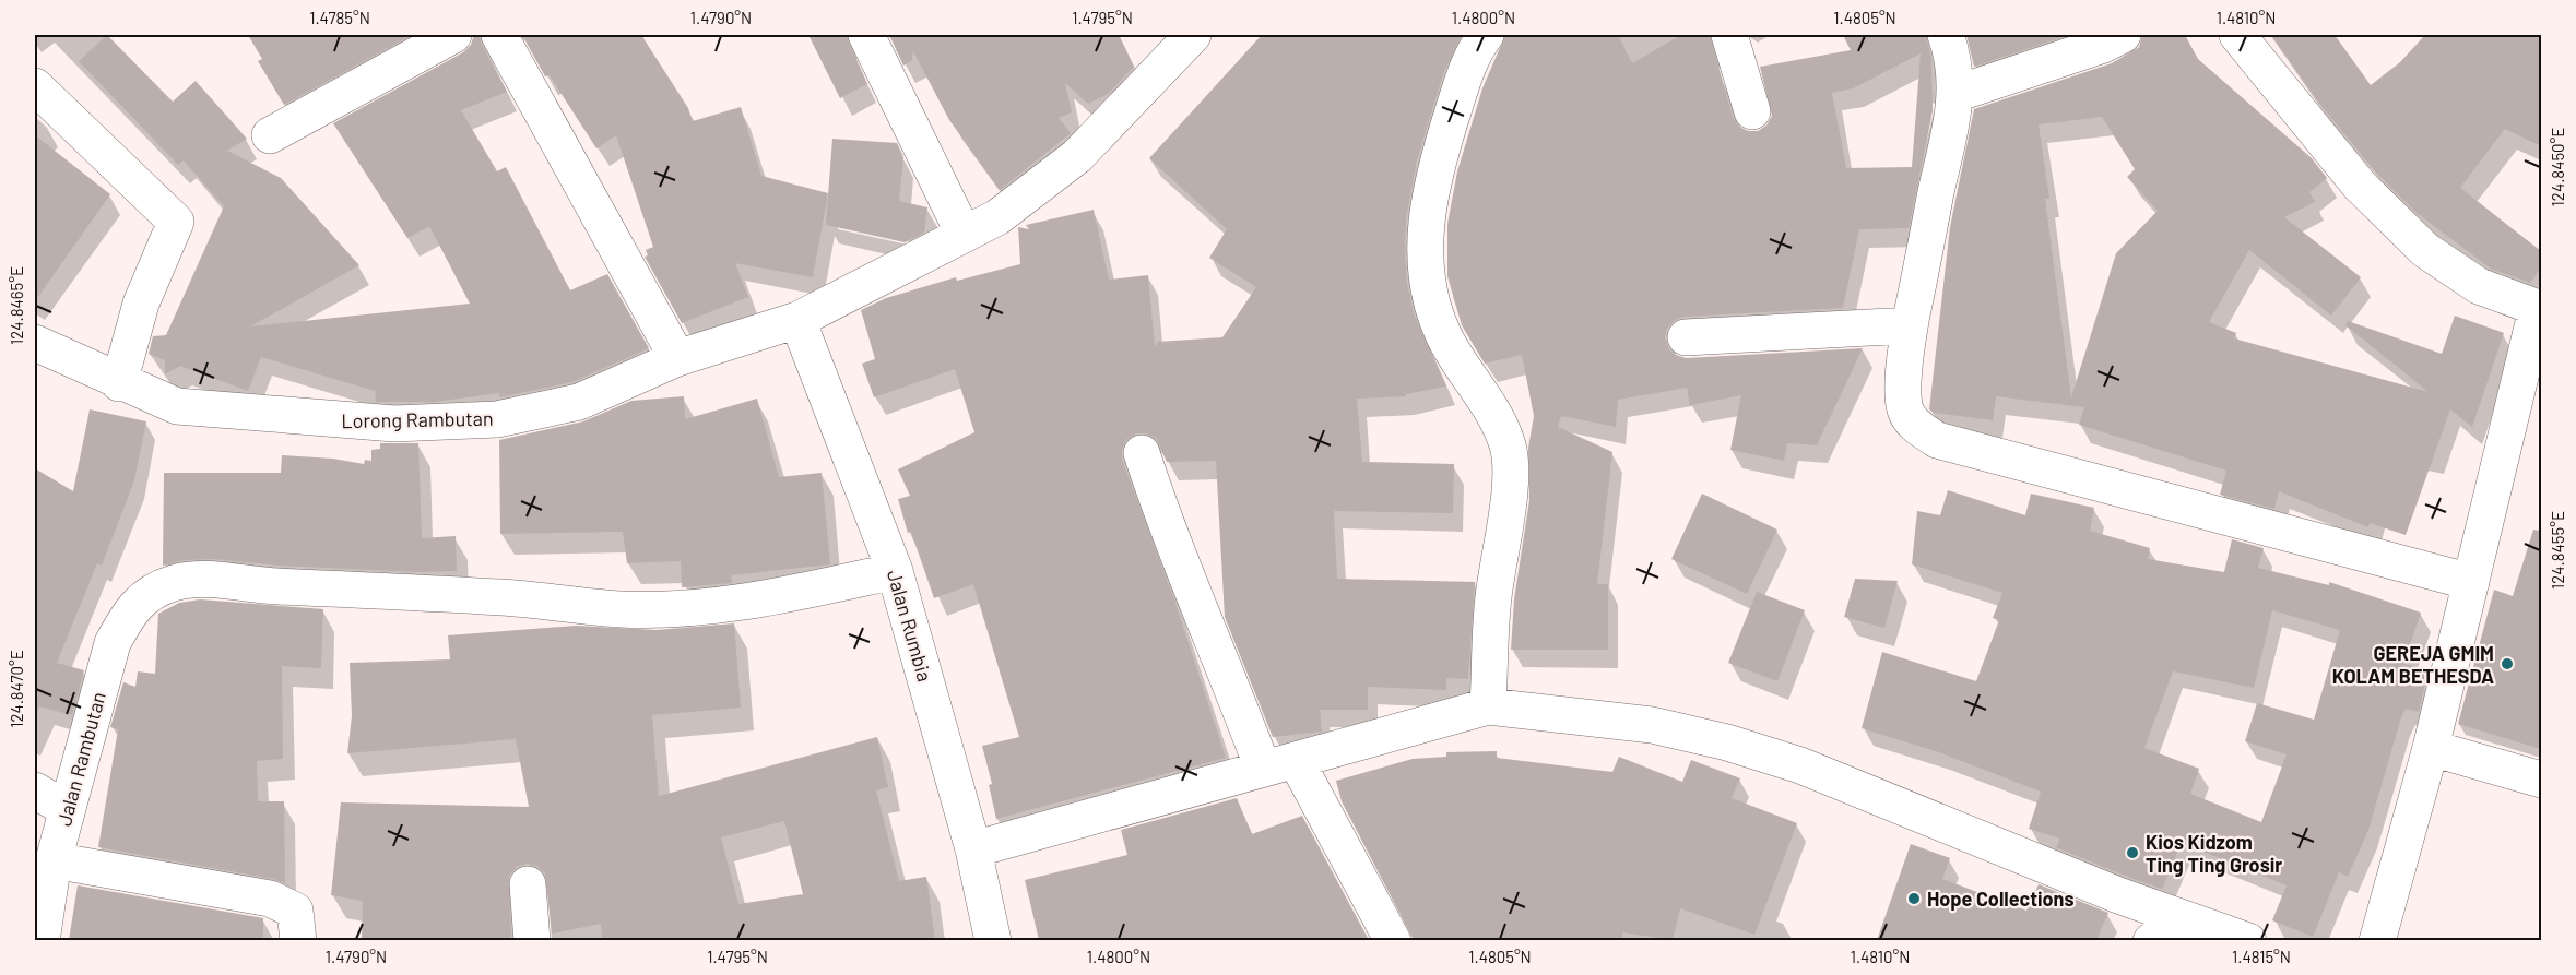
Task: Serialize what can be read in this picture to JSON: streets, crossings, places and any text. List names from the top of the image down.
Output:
{
  "streets": {
    "street": ["Lorong Rambutan", "Jalan Rumbia", "Jalan Rambutan"]
  },
  "crossings": [
    ["Lorong Rambutan", "Jalan Rumbia"],
    ["Jalan Rumbia", "Jalan Rambutan"]
  ],
  "places": ["GEREJA GMIM KOLAM BETHESDA", "Kios Kidzom Ting Ting Grosir", "Hope Collections"],
  "coordinates": [
    "1.4785°N",
    "1.4790°N",
    "1.4795°N",
    "1.4800°N",
    "1.4805°N",
    "1.4810°N",
    "124.8450°E",
    "124.8465°E",
    "124.8455°E",
    "124.8470°E",
    "1.4815°N"
  ]
}
